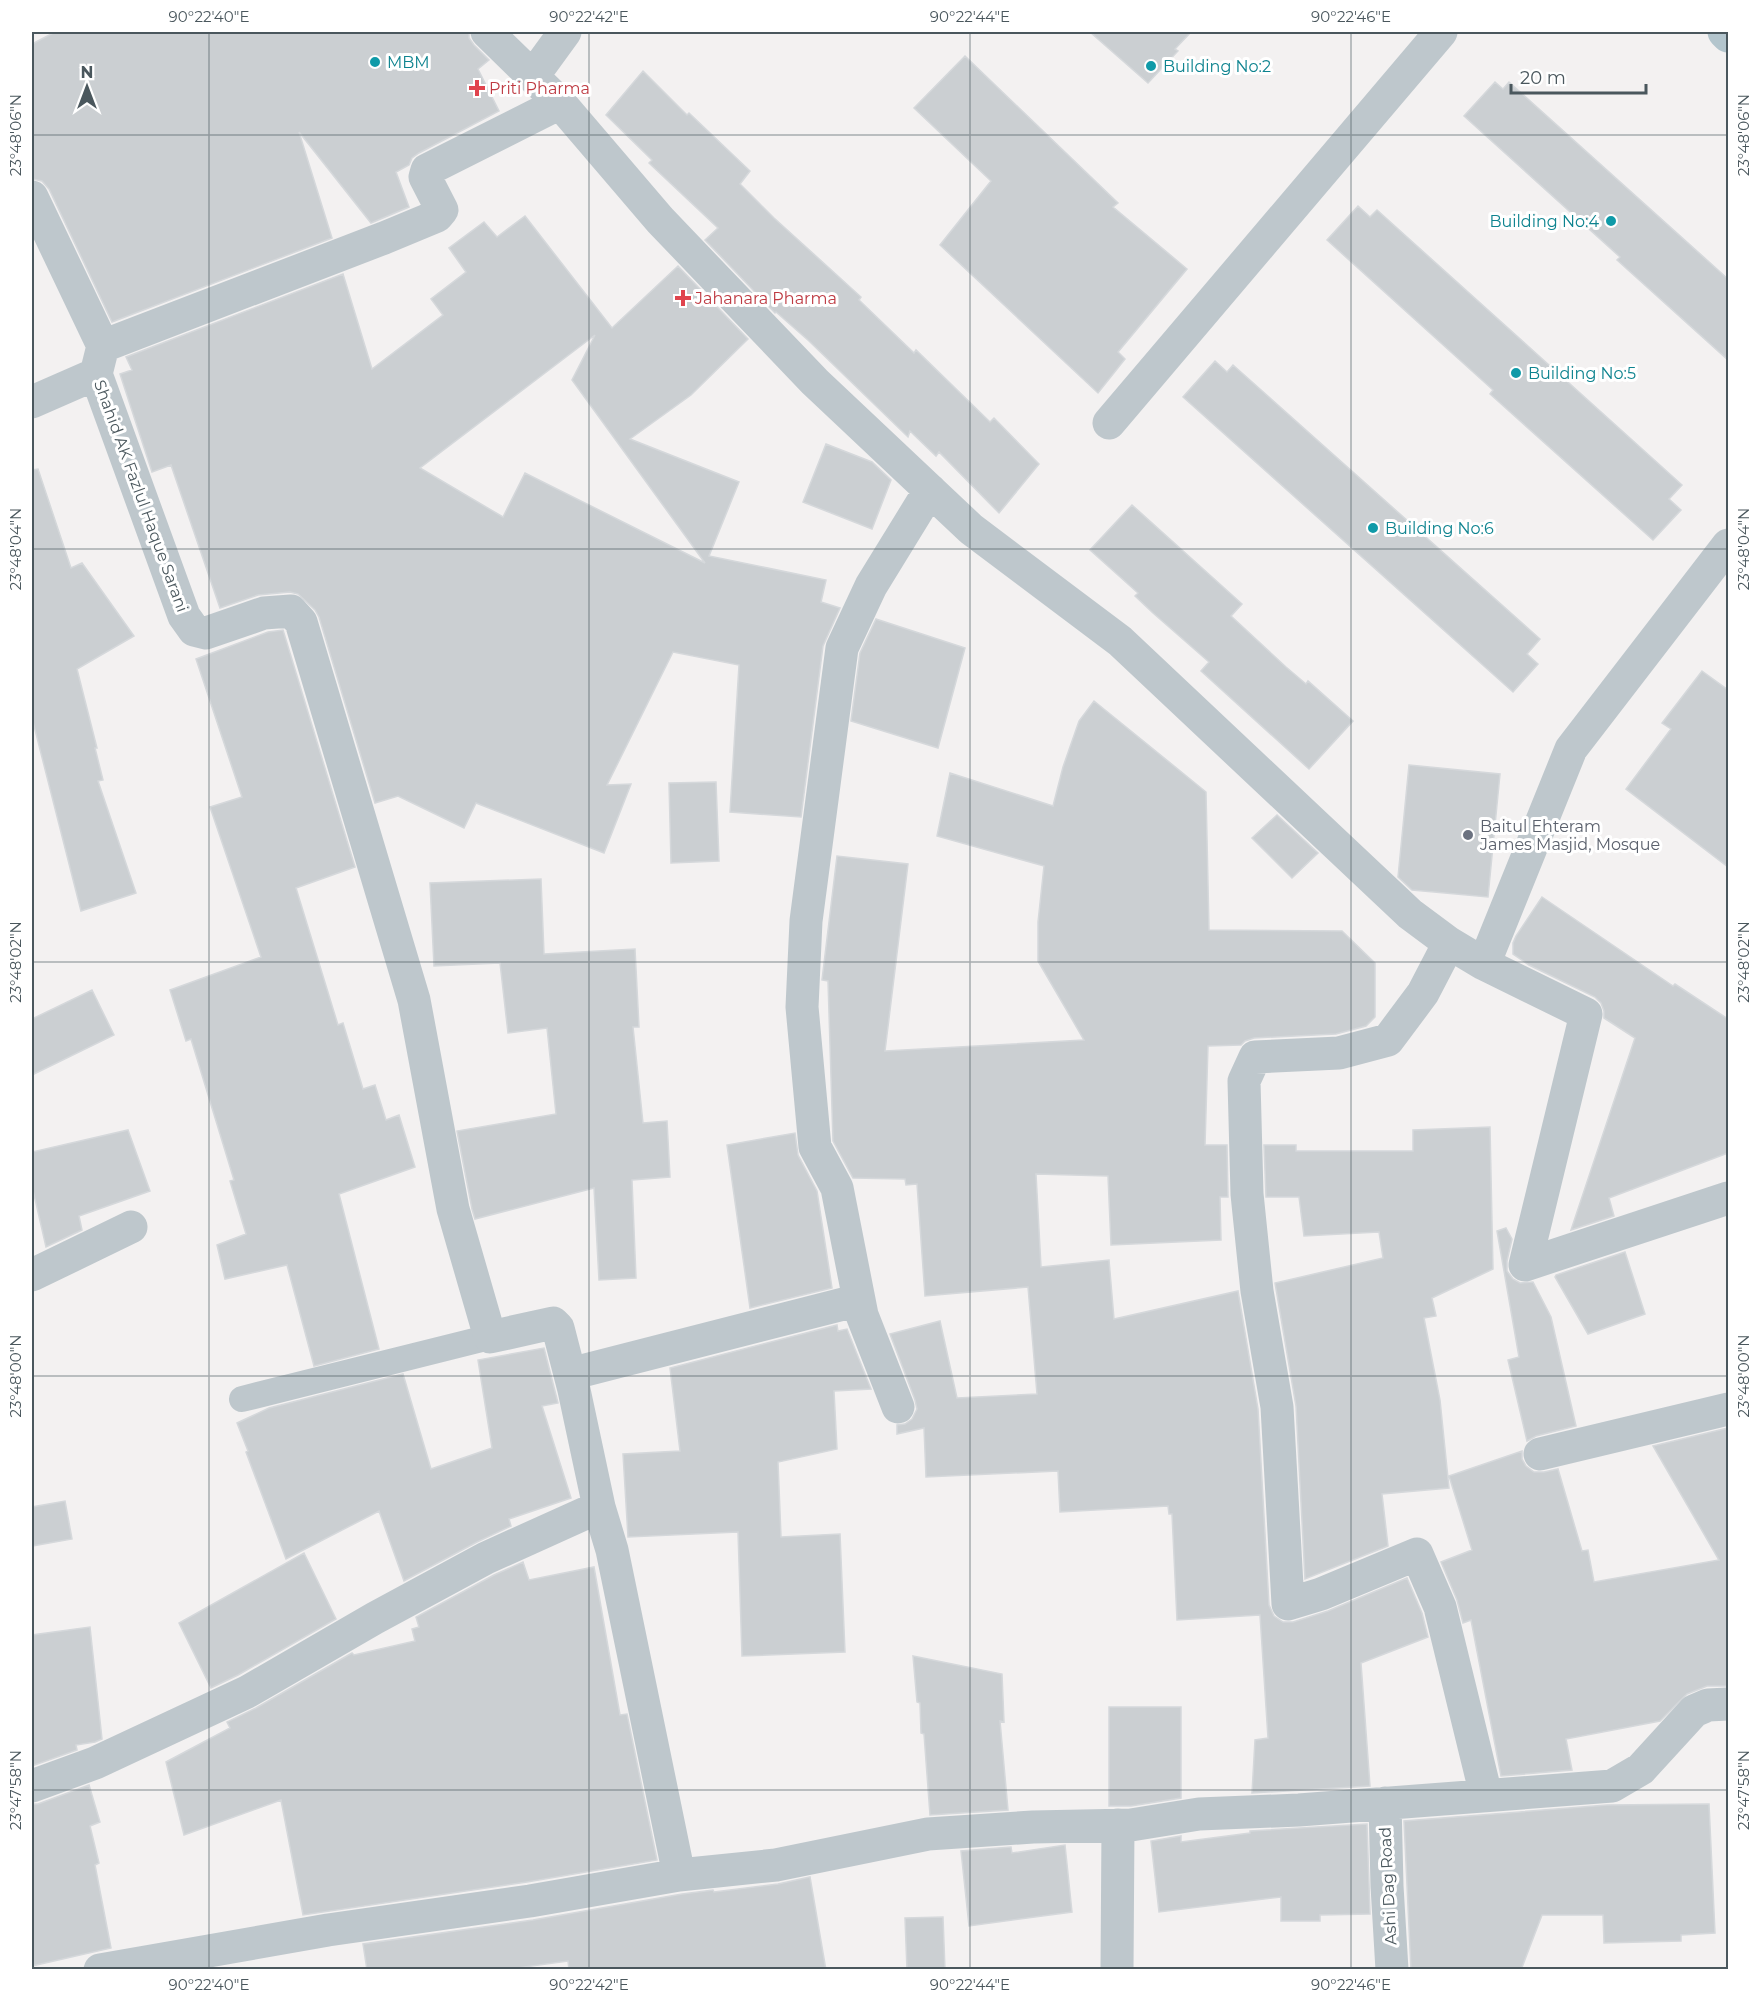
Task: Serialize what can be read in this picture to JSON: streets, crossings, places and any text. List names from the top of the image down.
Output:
{
  "streets": {
    "street": ["Shahid AK Fazlul Haque Sarani", "Ashi Dag Road"]
  },
  "places": {
    "other": [
      "MBM",
      "Building No:2",
      "Building No:4",
      "Building No:5",
      "Building No:6",
      "Baitul Ehteram James Masjid, Mosque"
    ],
    "health": ["Priti Pharma", "Jahanara Pharma"]
  },
  "scale_bar": "20 m",
  "north": "top",
  "coordinates": [
    "90°22'40\"E",
    "90°22'42\"E",
    "90°22'44\"E",
    "90°22'46\"E",
    "23°48'06\"N",
    "23°48'04\"N",
    "23°48'02\"N",
    "23°48'00\"N",
    "23°47'58\"N"
  ]
}
